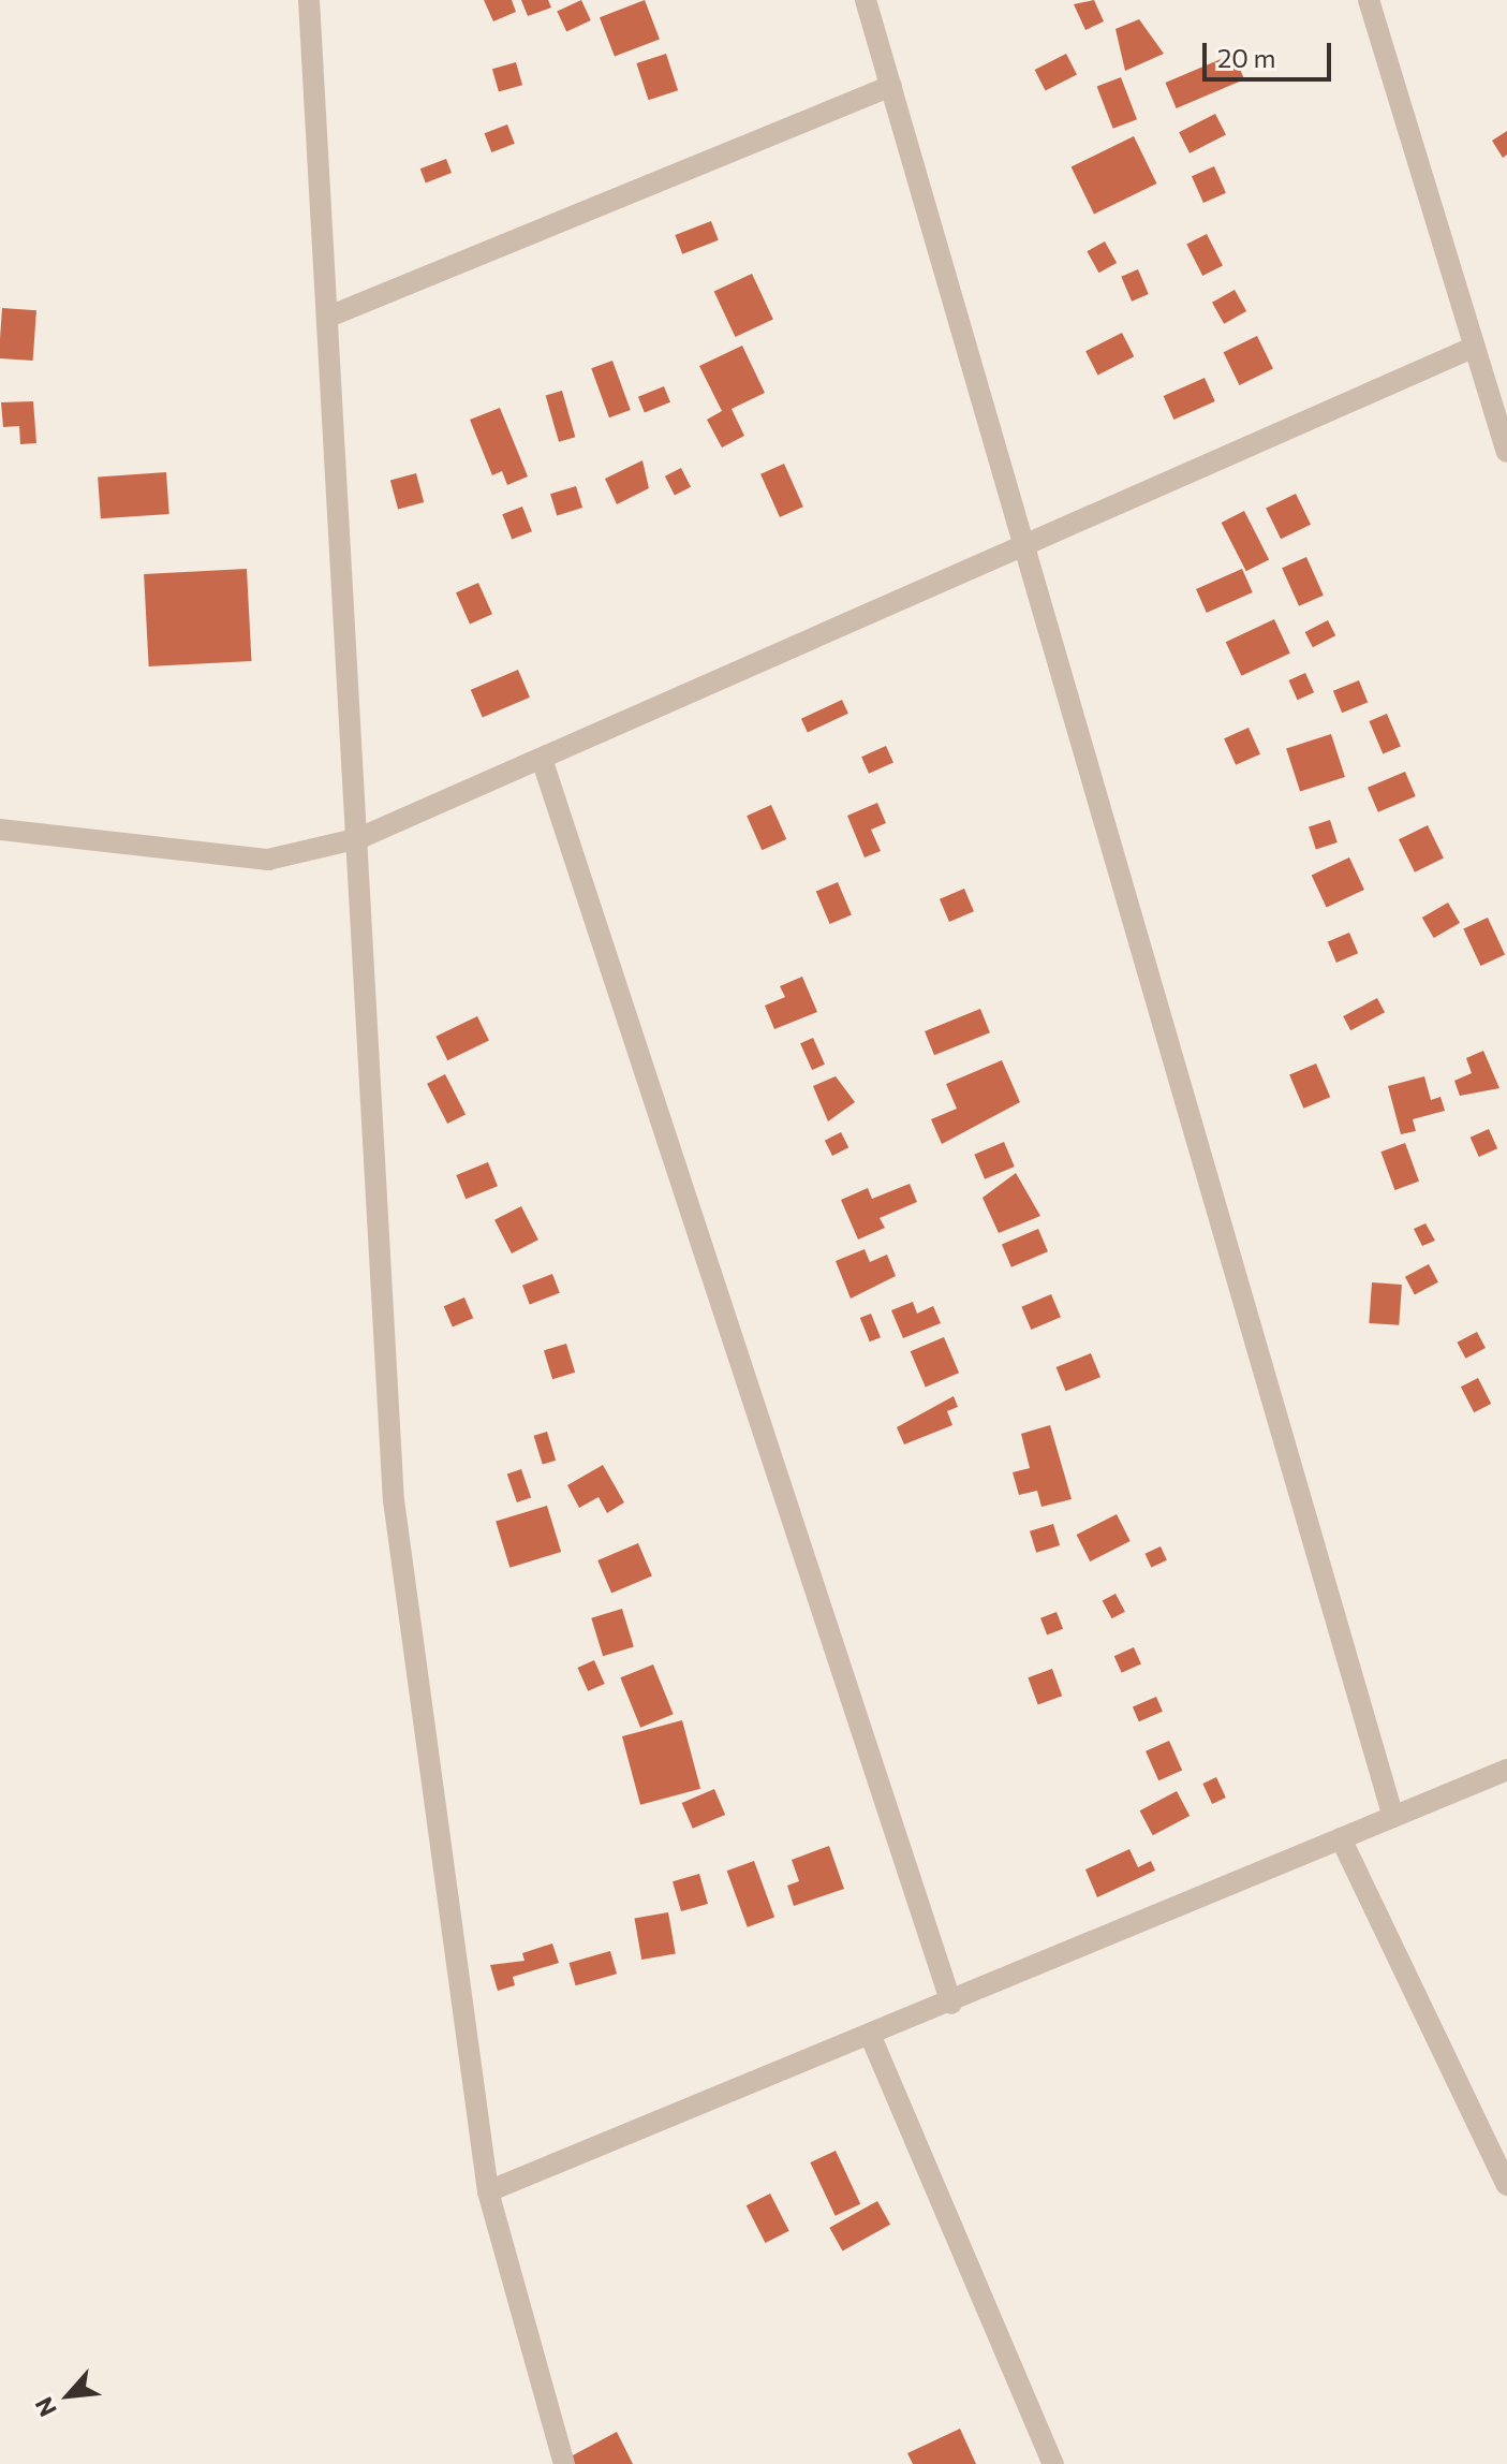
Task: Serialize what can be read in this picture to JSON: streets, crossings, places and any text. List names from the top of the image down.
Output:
{
  "scale_bar": "20 m",
  "north": "bottom left"
}
